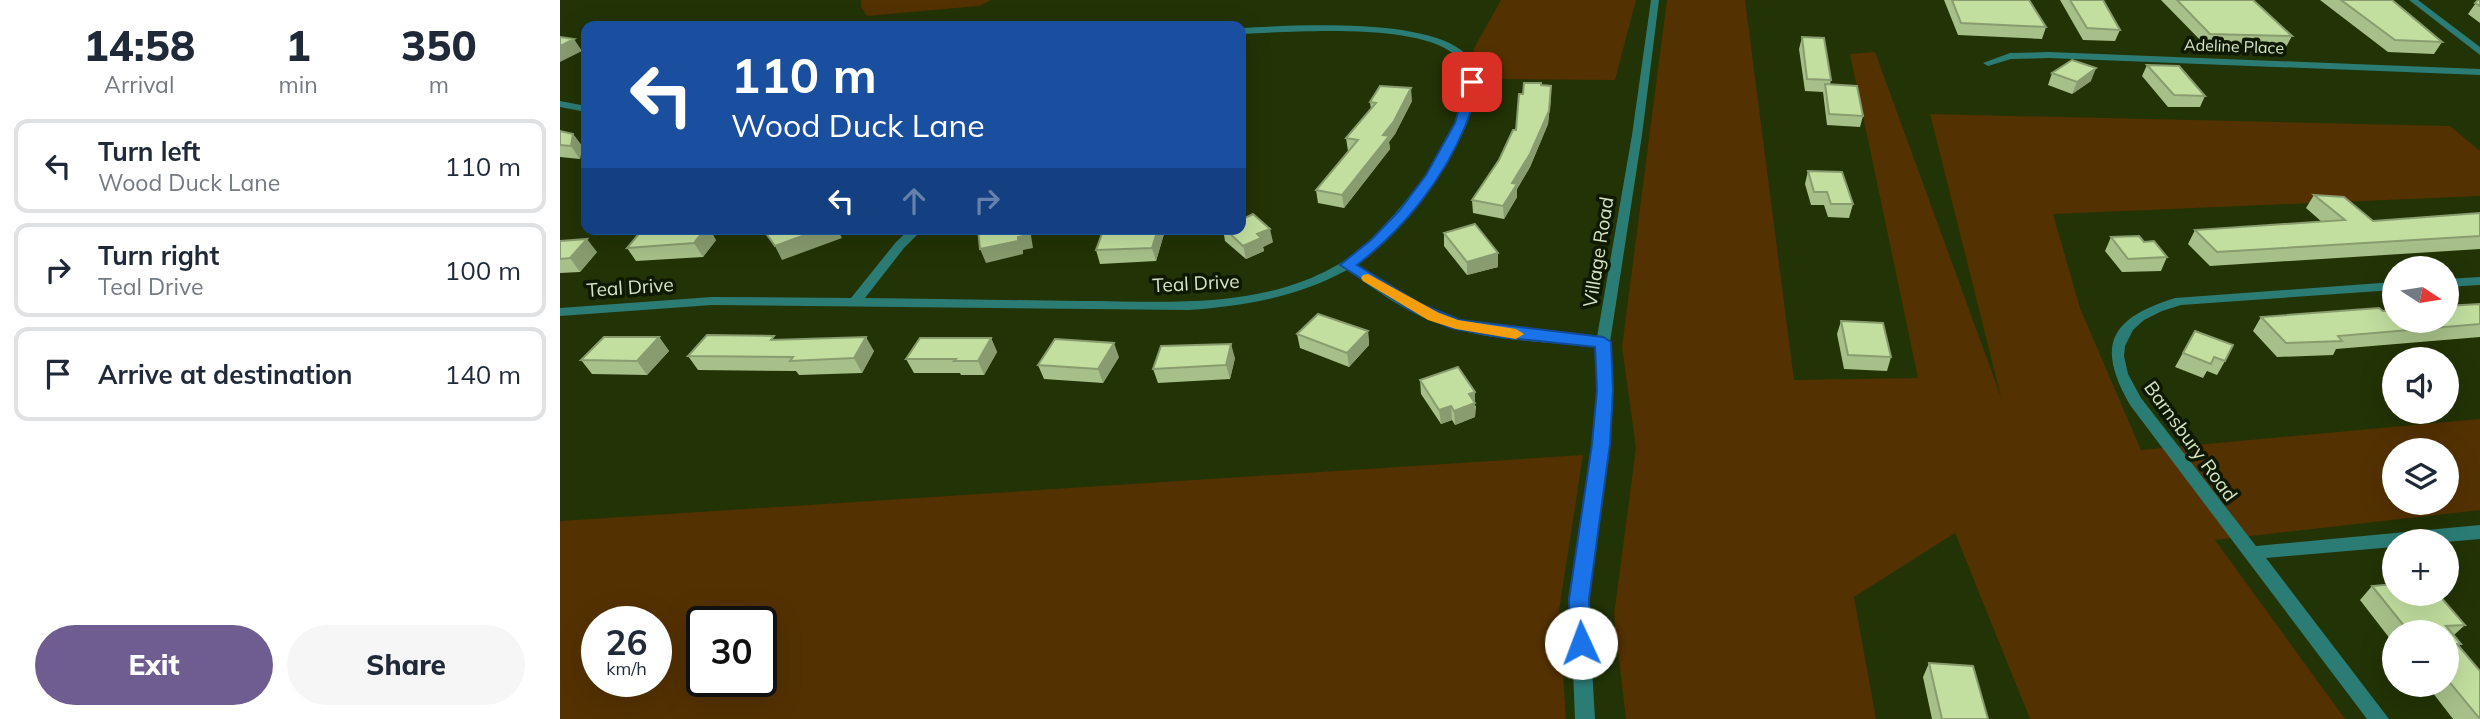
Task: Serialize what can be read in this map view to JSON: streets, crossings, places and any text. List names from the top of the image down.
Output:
{
  "streets": {
    "street": [
      "Adeline Place",
      "Village Road",
      "Teal Drive",
      "Barnsbury Road"
    ]
  },
  "north": "right",
  "page": {
    "eta": [
      "14:58",
      "Arrival",
      "1",
      "min",
      "350",
      "m"
    ],
    "turn": ["110 m", "Wood Duck Lane"],
    "list": [
      {
        "name": "Turn left",
        "note": "Wood Duck Lane",
        "value": "110 m"
      },
      {
        "name": "Turn right",
        "note": "Teal Drive",
        "value": "100 m"
      },
      {
        "name": "Arrive at destination",
        "value": "140 m"
      }
    ],
    "map_buttons": ["+", "−"],
    "speed": "26 km/h",
    "limit": "30",
    "buttons": ["Exit", "Share"]
  }
}
